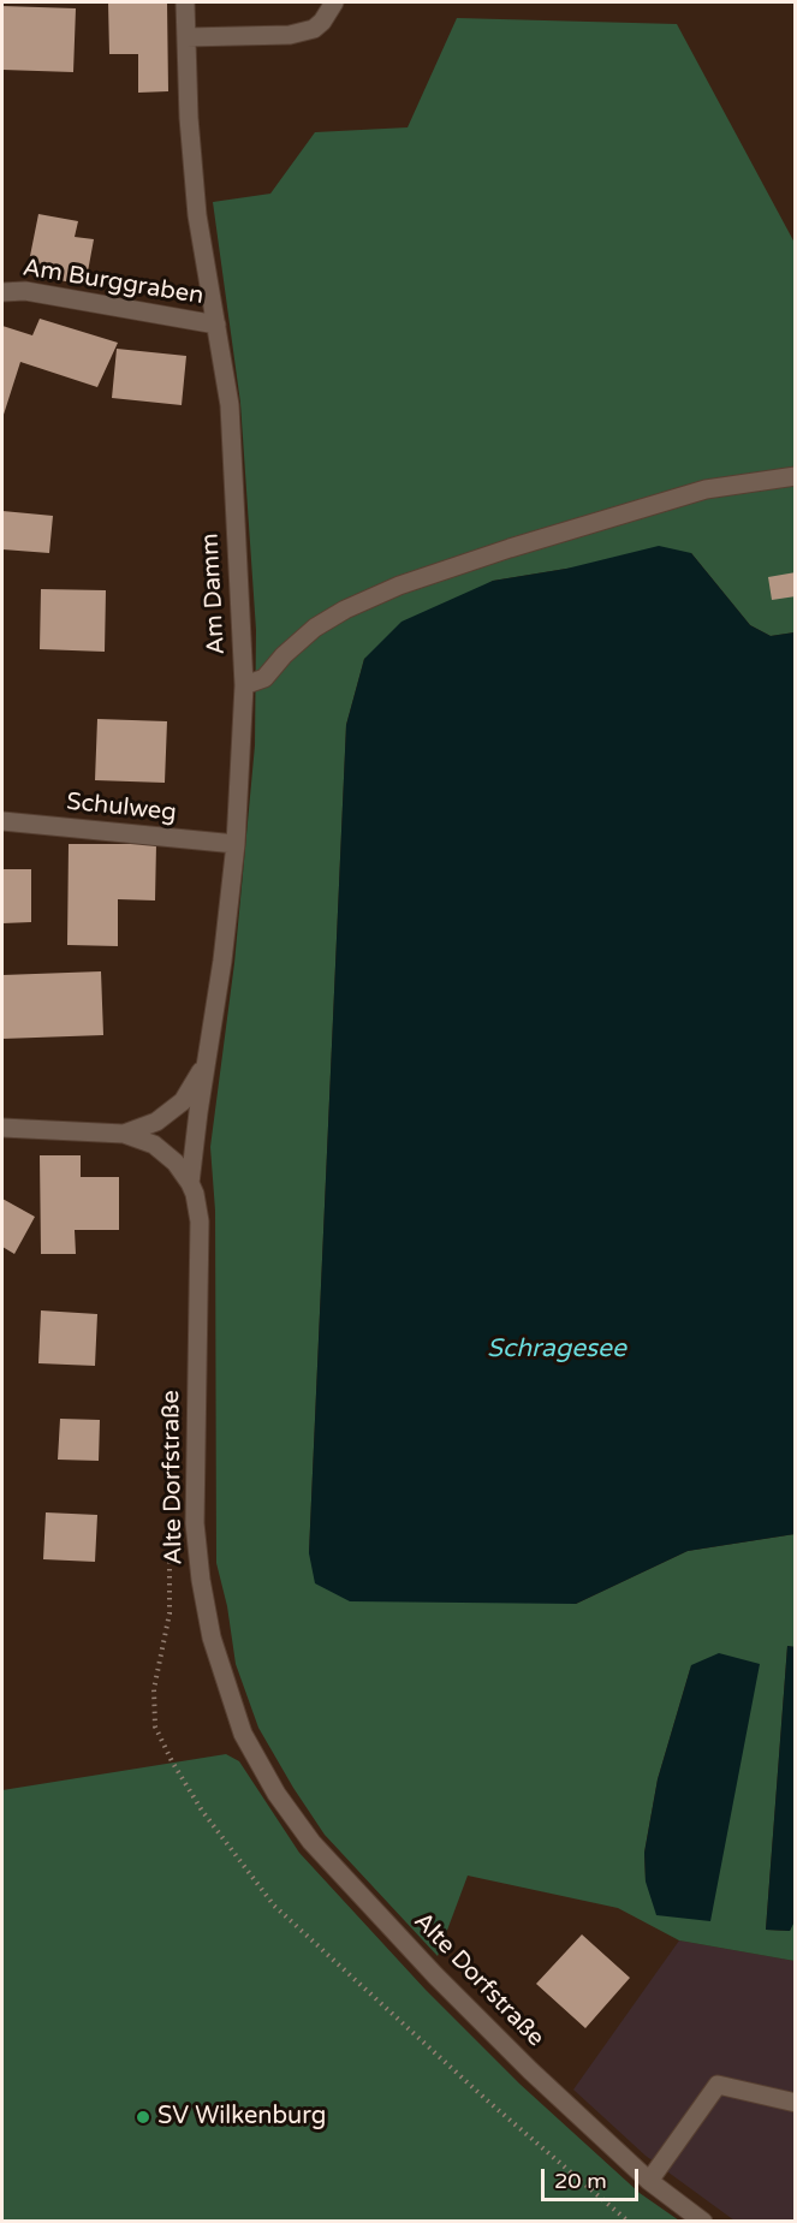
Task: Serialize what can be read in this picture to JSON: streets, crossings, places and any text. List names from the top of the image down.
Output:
{
  "streets": {
    "street": [
      "Am Burggraben",
      "Am Damm",
      "Schulweg",
      "Alte Dorfstraße"
    ]
  },
  "crossings": [
    ["Am Burggraben", "Am Damm"],
    ["Am Damm", "Schulweg"],
    ["Am Damm", "Alte Dorfstraße"]
  ],
  "water": ["Schragesee"],
  "places": ["SV Wilkenburg"],
  "scale_bar": "20 m"
}
